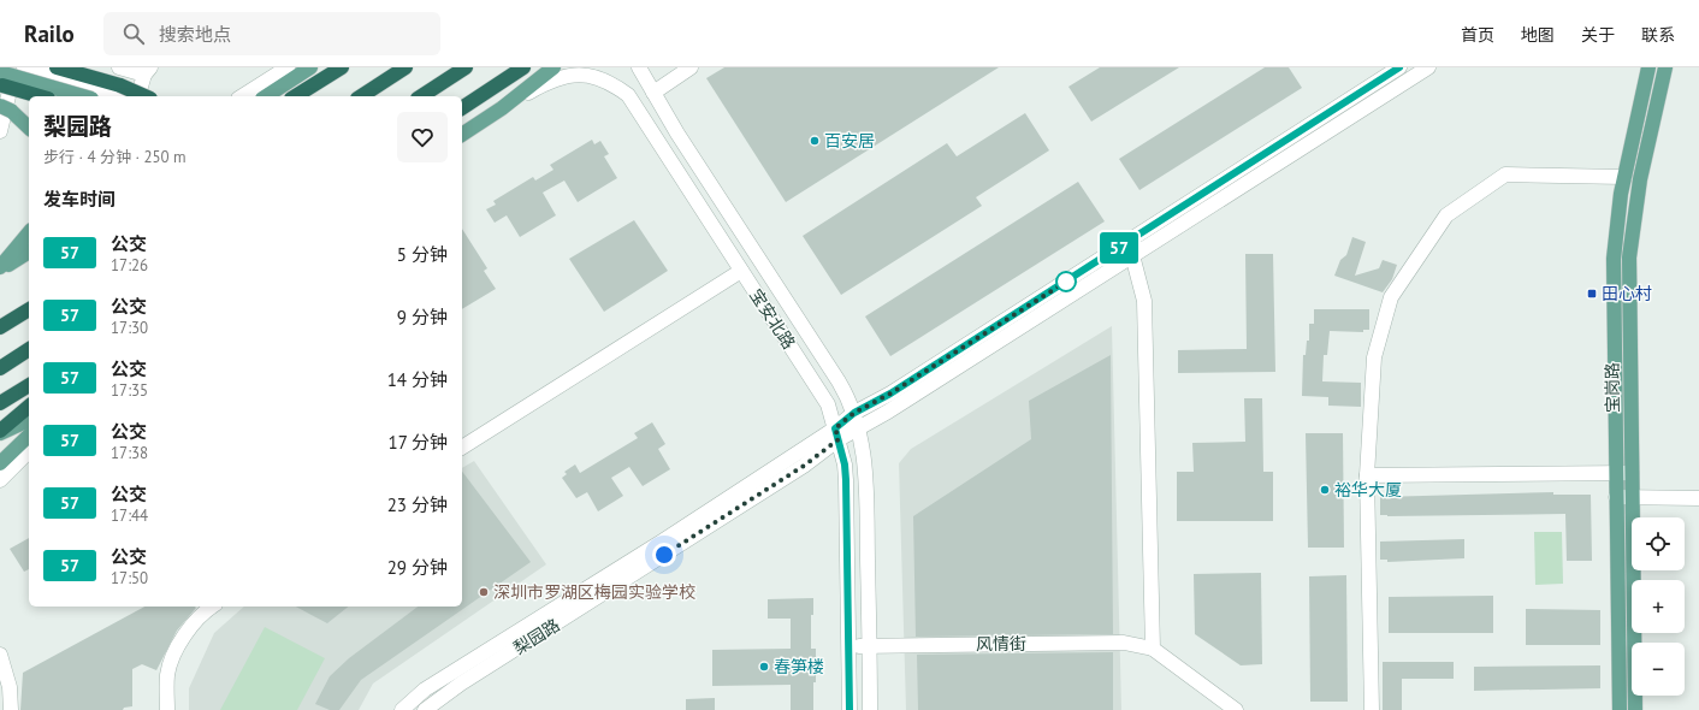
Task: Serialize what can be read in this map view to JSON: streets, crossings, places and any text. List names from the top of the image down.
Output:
{
  "streets": {
    "main road": ["宝岗路"],
    "street": ["宝安北路", "梨园路", "风情街"]
  },
  "crossings": [
    ["宝安北路", "梨园路"],
    ["宝安北路", "风情街"]
  ],
  "places": {
    "other": [
      "百安居",
      "裕华大厦",
      "深圳市罗湖区梅园实验学校",
      "春笋楼"
    ],
    "transit": ["田心村"]
  },
  "lines": ["bus line 57"],
  "page": {
    "header": "Railo",
    "search": "搜索地点",
    "nav": [
      "首页",
      "地图",
      "关于",
      "联系"
    ],
    "on_map": "57",
    "heading": [
      ["梨园路", "步行 · 4 分钟 · 250 m"],
      "发车时间"
    ],
    "list": [
      {
        "mark": "57",
        "name": "公交",
        "note": "17:26",
        "value": "5 分钟"
      },
      {
        "mark": "57",
        "name": "公交",
        "note": "17:30",
        "value": "9 分钟"
      },
      {
        "mark": "57",
        "name": "公交",
        "note": "17:35",
        "value": "14 分钟"
      },
      {
        "mark": "57",
        "name": "公交",
        "note": "17:38",
        "value": "17 分钟"
      },
      {
        "mark": "57",
        "name": "公交",
        "note": "17:44",
        "value": "23 分钟"
      },
      {
        "mark": "57",
        "name": "公交",
        "note": "17:50",
        "value": "29 分钟"
      }
    ],
    "map_buttons": ["+", "−"]
  }
}
